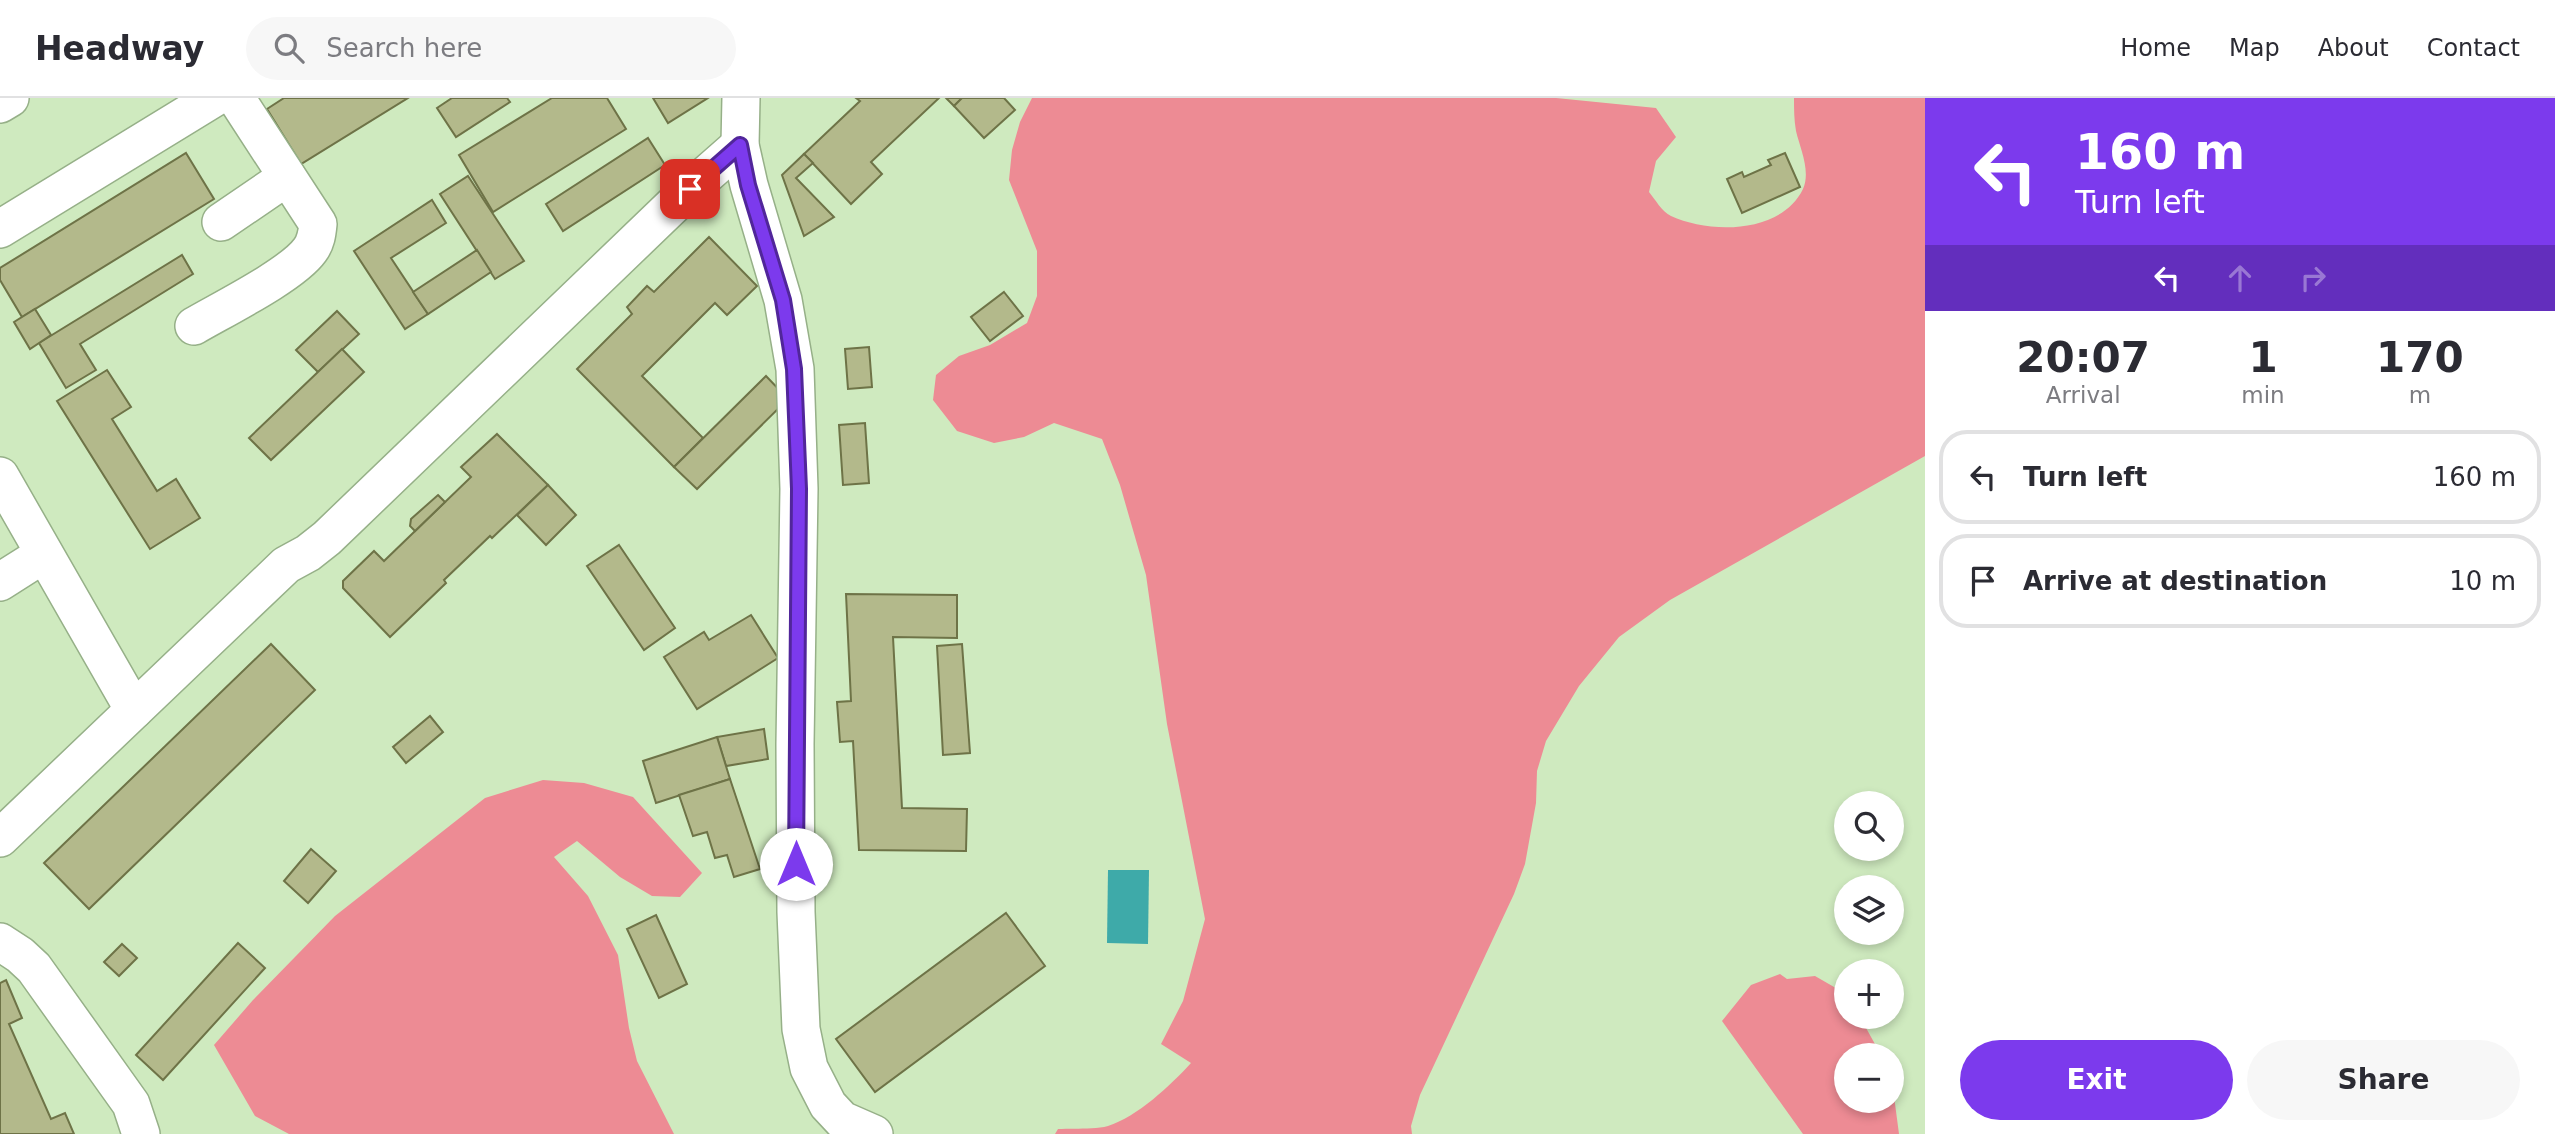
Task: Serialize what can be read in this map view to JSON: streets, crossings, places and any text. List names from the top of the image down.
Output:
{
  "page": {
    "header": "Headway",
    "search": "Search here",
    "nav": [
      "Home",
      "Map",
      "About",
      "Contact"
    ],
    "turn": ["160 m", "Turn left"],
    "eta": [
      "20:07",
      "Arrival",
      "1",
      "min",
      "170",
      "m"
    ],
    "list": [
      {
        "name": "Turn left",
        "value": "160 m"
      },
      {
        "name": "Arrive at destination",
        "value": "10 m"
      }
    ],
    "map_buttons": ["+", "−"],
    "buttons": ["Exit", "Share"]
  }
}
